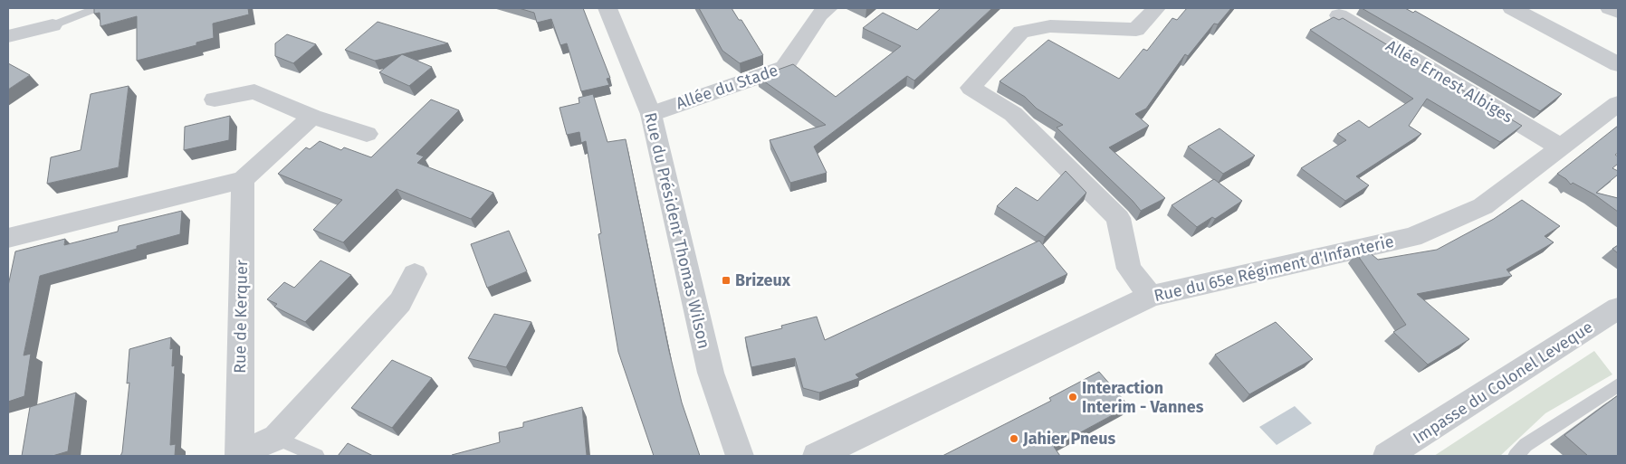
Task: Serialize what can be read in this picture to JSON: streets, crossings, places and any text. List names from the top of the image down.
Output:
{
  "streets": {
    "street": [
      "Allée Ernest Albiges",
      "Allée du Stade",
      "Rue du Président Thomas Wilson",
      "Rue du 65e Régiment d'Infanterie",
      "Rue de Kerquer",
      "Impasse du Colonel Leveque"
    ]
  },
  "crossings": [
    ["Allée Ernest Albiges", "Rue du 65e Régiment d'Infanterie"],
    ["Allée du Stade", "Rue du Président Thomas Wilson"]
  ],
  "places": {
    "transit": ["Brizeux"],
    "other": ["Interaction Interim - Vannes", "Jahier Pneus"]
  }
}
